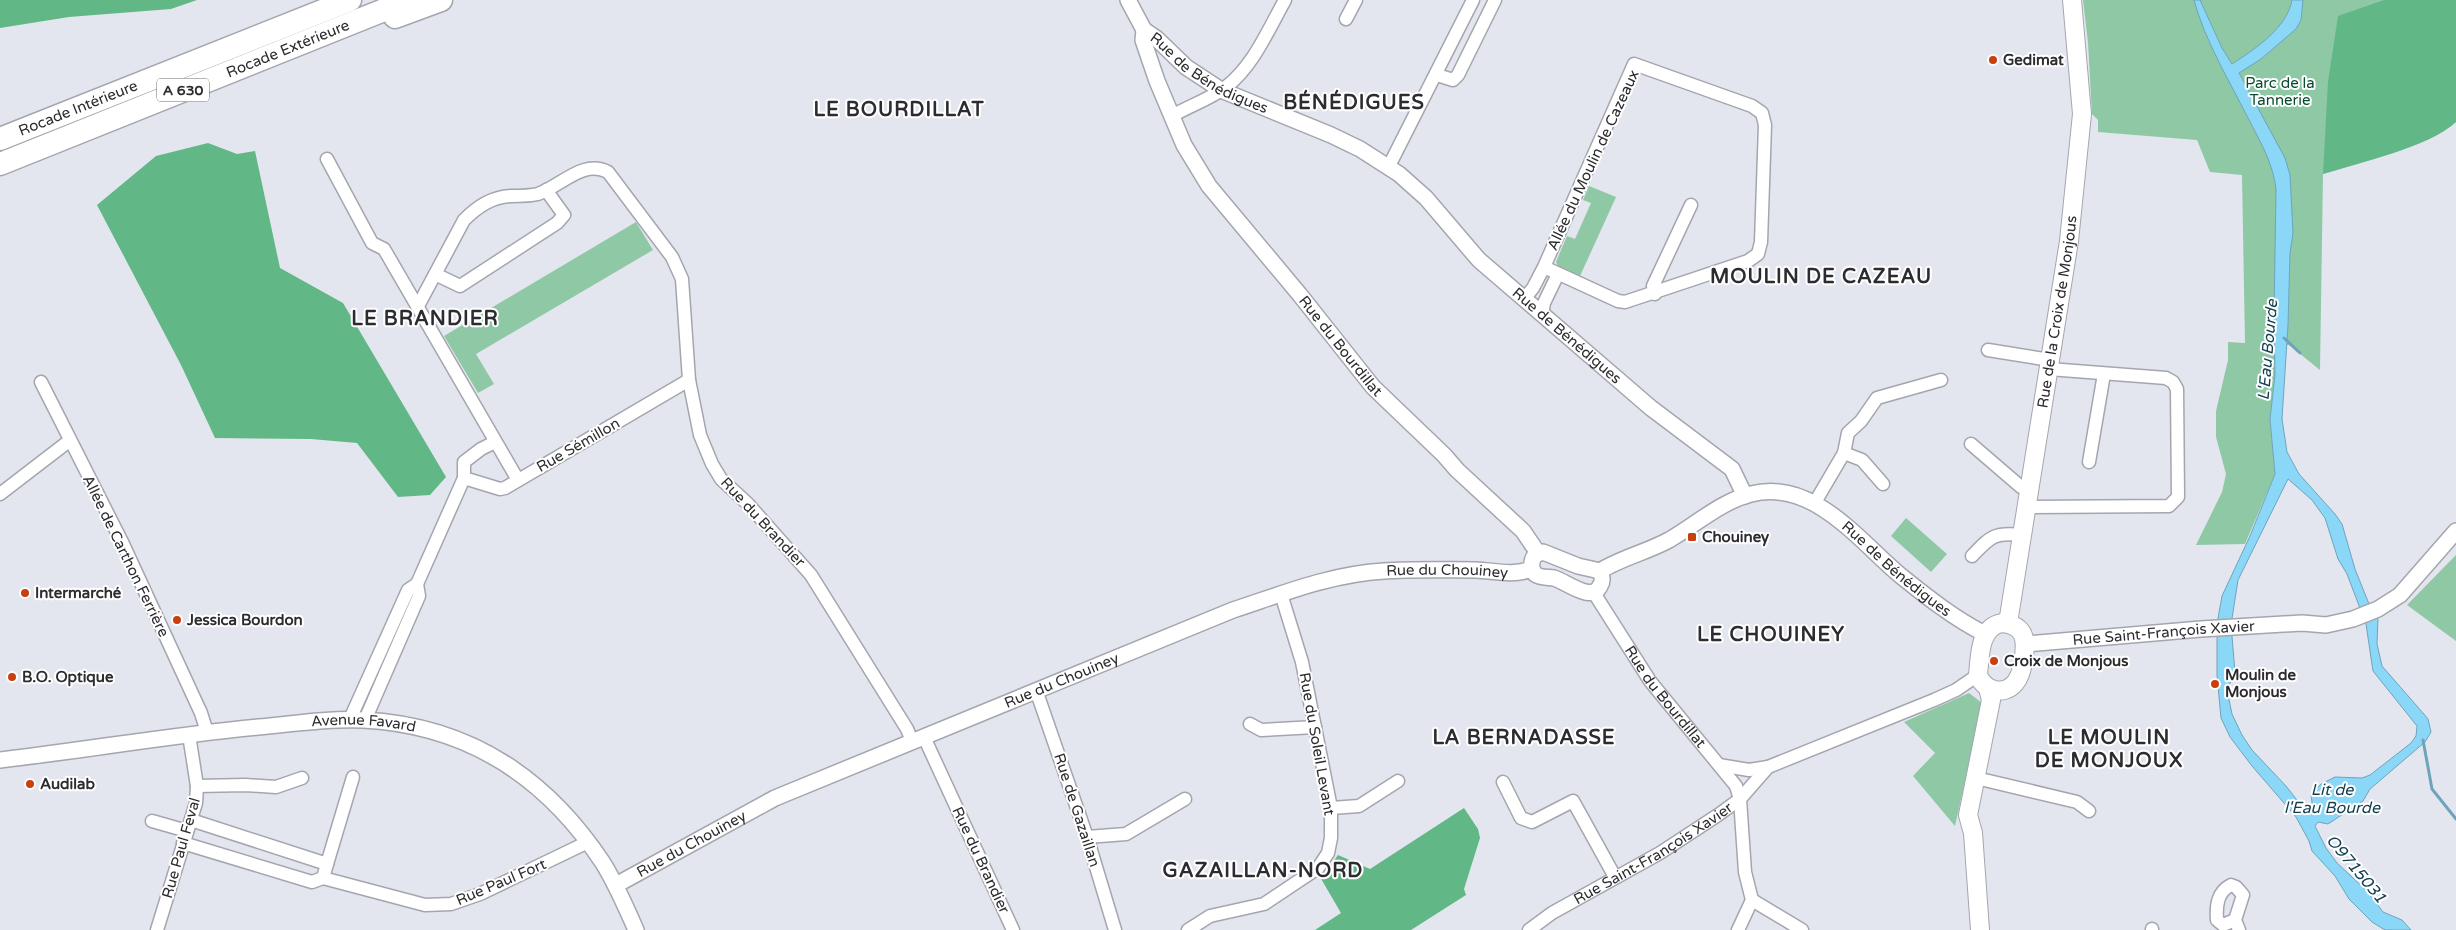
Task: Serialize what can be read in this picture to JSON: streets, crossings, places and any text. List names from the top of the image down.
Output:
{
  "streets": {
    "highway": ["Rocade Extérieure", "A 630", "Rocade Intérieure"],
    "main road": ["Rue de la Croix de Monjous"],
    "street": [
      "Rue de Bénédigues",
      "Allée du Moulin de Cazeaux",
      "Rue du Bourdillat",
      "Rue Sémillon",
      "Rue du Brandier",
      "Allée de Carthon Ferrière",
      "Rue du Chouiney",
      "Rue Saint-François Xavier",
      "Avenue Favard",
      "Rue du Soleil Levant",
      "Rue de Gazaillan",
      "Rue Paul Feval",
      "Rue Paul Fort"
    ]
  },
  "crossings": [
    ["Rue de Bénédigues", "Allée du Moulin de Cazeaux"],
    ["Rue de Bénédigues", "Rue de la Croix de Monjous"],
    ["Rue de Bénédigues", "Rue du Bourdillat"],
    ["Rue de Bénédigues", "Rue Saint-François Xavier"],
    ["Rue de la Croix de Monjous", "Rue Saint-François Xavier"],
    ["Rue du Bourdillat", "Rue Saint-François Xavier"],
    ["Rue Sémillon", "Rue du Brandier"],
    ["Rue du Brandier", "Rue du Chouiney"],
    ["Allée de Carthon Ferrière", "Avenue Favard"],
    ["Rue du Chouiney", "Avenue Favard"],
    ["Rue du Chouiney", "Rue du Soleil Levant"],
    ["Rue du Chouiney", "Rue de Gazaillan"],
    ["Avenue Favard", "Rue Paul Feval"],
    ["Avenue Favard", "Rue Paul Fort"],
    ["Rue Paul Feval", "Rue Paul Fort"]
  ],
  "districts": [
    "BÉNÉDIGUES",
    "LE BOURDILLAT",
    "MOULIN DE CAZEAU",
    "LE BRANDIER",
    "LE CHOUINEY",
    "LA BERNADASSE",
    "LE MOULIN DE MONJOUX",
    "GAZAILLAN-NORD"
  ],
  "water": ["L'Eau Bourde", "Lit de l'Eau Bourde", "O9715031"],
  "parks": ["Parc de la Tannerie"],
  "places": {
    "other": [
      "Gedimat",
      "Intermarché",
      "Jessica Bourdon",
      "Croix de Monjous",
      "B.O. Optique",
      "Moulin de Monjous",
      "Audilab"
    ],
    "transit": ["Chouiney"]
  }
}
